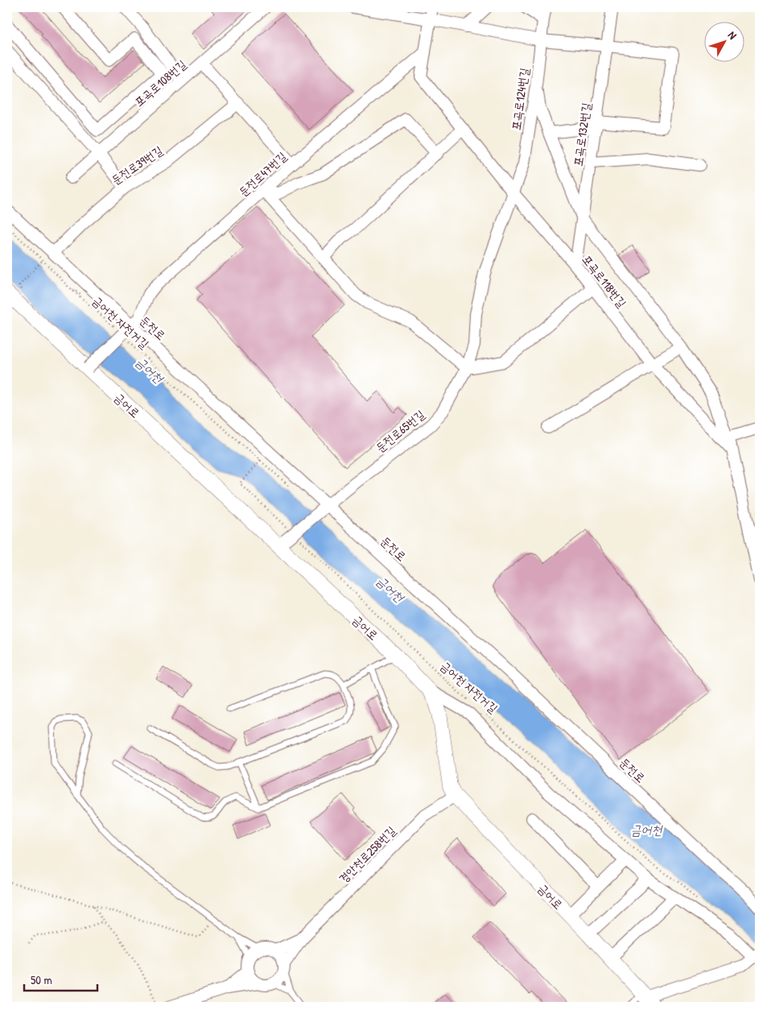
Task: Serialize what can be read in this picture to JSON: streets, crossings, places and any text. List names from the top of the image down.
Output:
{
  "streets": {
    "street": [
      "포곡로108번길",
      "포곡로124번길",
      "포곡로132번길",
      "둔전로39번길",
      "둔전로47번길",
      "포곡로118번길",
      "둔전로",
      "금어로",
      "둔전로65번길",
      "경안천로258번길"
    ],
    "path": ["금어천 자전거길"]
  },
  "crossings": [
    ["포곡로124번길", "포곡로118번길"],
    ["포곡로124번길", "둔전로65번길"],
    ["포곡로132번길", "포곡로118번길"],
    ["둔전로39번길", "둔전로"],
    ["둔전로47번길", "포곡로118번길"],
    ["둔전로47번길", "둔전로"],
    ["둔전로47번길", "금어로"],
    ["금어천 자전거길", "둔전로"],
    ["둔전로", "둔전로65번길"],
    ["금어로", "둔전로65번길"],
    ["금어로", "경안천로258번길"]
  ],
  "water": ["금어천"],
  "scale_bar": "50 m",
  "north": "top right"
}
